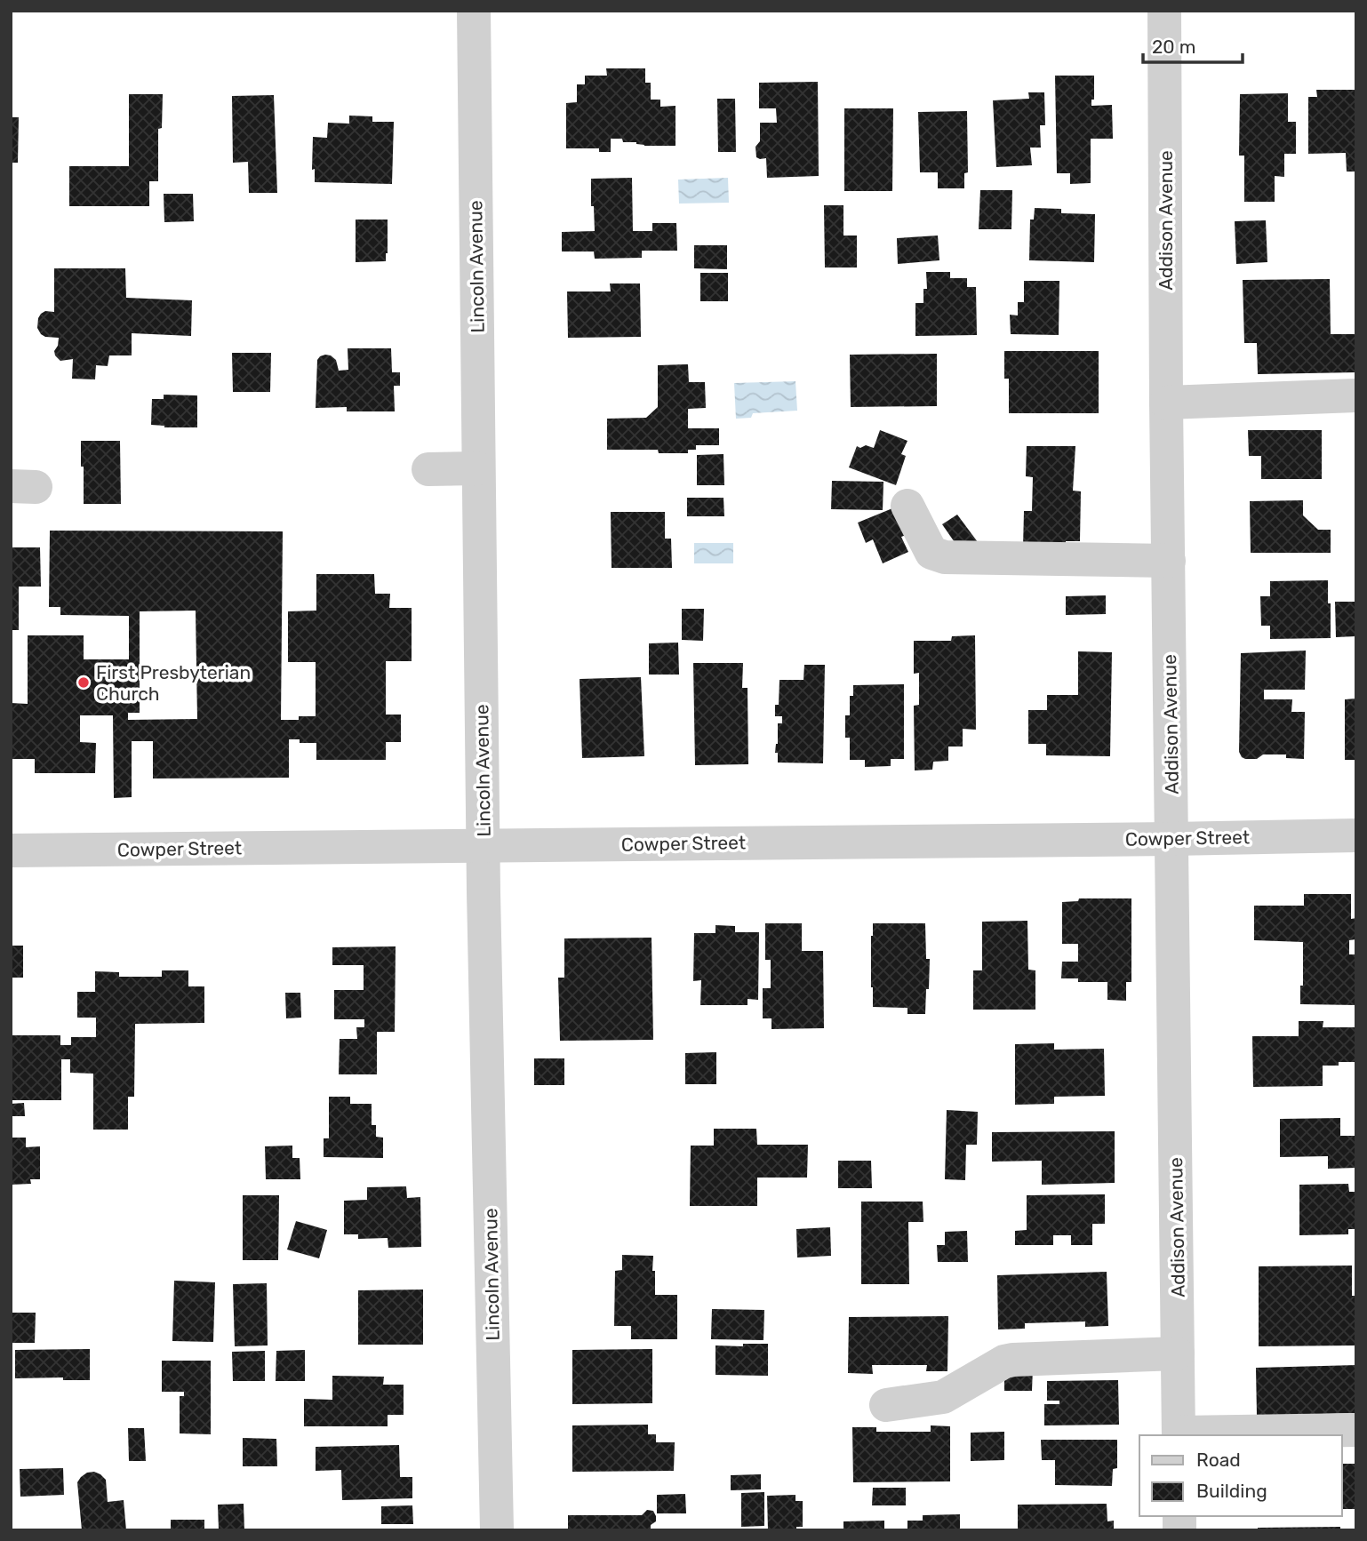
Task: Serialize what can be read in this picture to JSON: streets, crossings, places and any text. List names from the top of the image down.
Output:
{
  "streets": {
    "street": ["Addison Avenue", "Lincoln Avenue", "Cowper Street"]
  },
  "crossings": [
    ["Addison Avenue", "Cowper Street"],
    ["Lincoln Avenue", "Cowper Street"]
  ],
  "places": ["First Presbyterian Church"],
  "legend": ["Road", "Building"],
  "scale_bar": "20 m"
}
